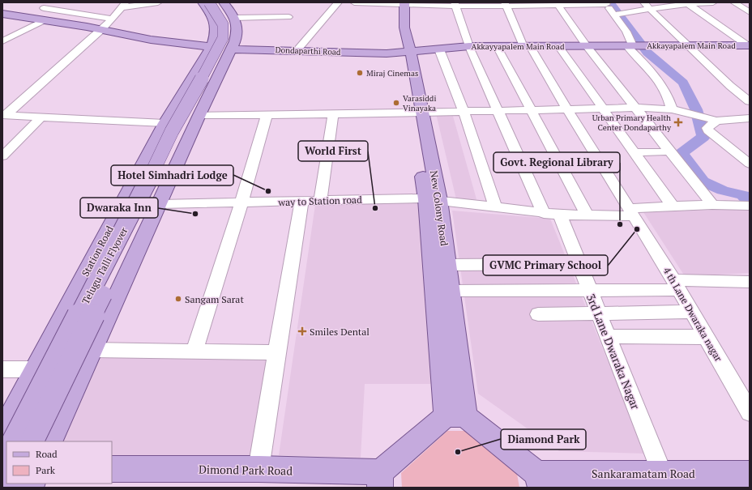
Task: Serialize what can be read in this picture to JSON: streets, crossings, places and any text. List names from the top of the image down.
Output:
{
  "streets": {
    "main road": [
      "Akkayapalem Main Road",
      "Akkayyapalem Main Road",
      "New Colony Road",
      "Station Road",
      "Telugu Talli Flyover",
      "Dimond Park Road",
      "Sankaramatam Road"
    ],
    "street": ["way to Station road", "4 th Lane Dwaraka nagar", "3rd Lane Dwaraka Nagar"]
  },
  "crossings": [
    ["Akkayapalem Main Road", "Akkayyapalem Main Road"],
    ["Akkayyapalem Main Road", "New Colony Road"],
    ["Akkayyapalem Main Road", "4 th Lane Dwaraka nagar"],
    ["Akkayyapalem Main Road", "3rd Lane Dwaraka Nagar"],
    ["way to Station road", "New Colony Road"],
    ["way to Station road", "4 th Lane Dwaraka nagar"],
    ["way to Station road", "3rd Lane Dwaraka Nagar"],
    ["New Colony Road", "Dimond Park Road"],
    ["3rd Lane Dwaraka Nagar", "Sankaramatam Road"]
  ],
  "places": {
    "other": [
      "Miraj Cinemas",
      "Varasiddi Vinayaka",
      "Hotel Simhadri Lodge",
      "World First",
      "Dwaraka Inn",
      "Govt. Regional Library",
      "GVMC Primary School",
      "Sangam Sarat",
      "Diamond Park"
    ],
    "health": ["Urban Primary Health Center Dondaparthy", "Smiles Dental"]
  },
  "legend": ["Road", "Park"]
}
